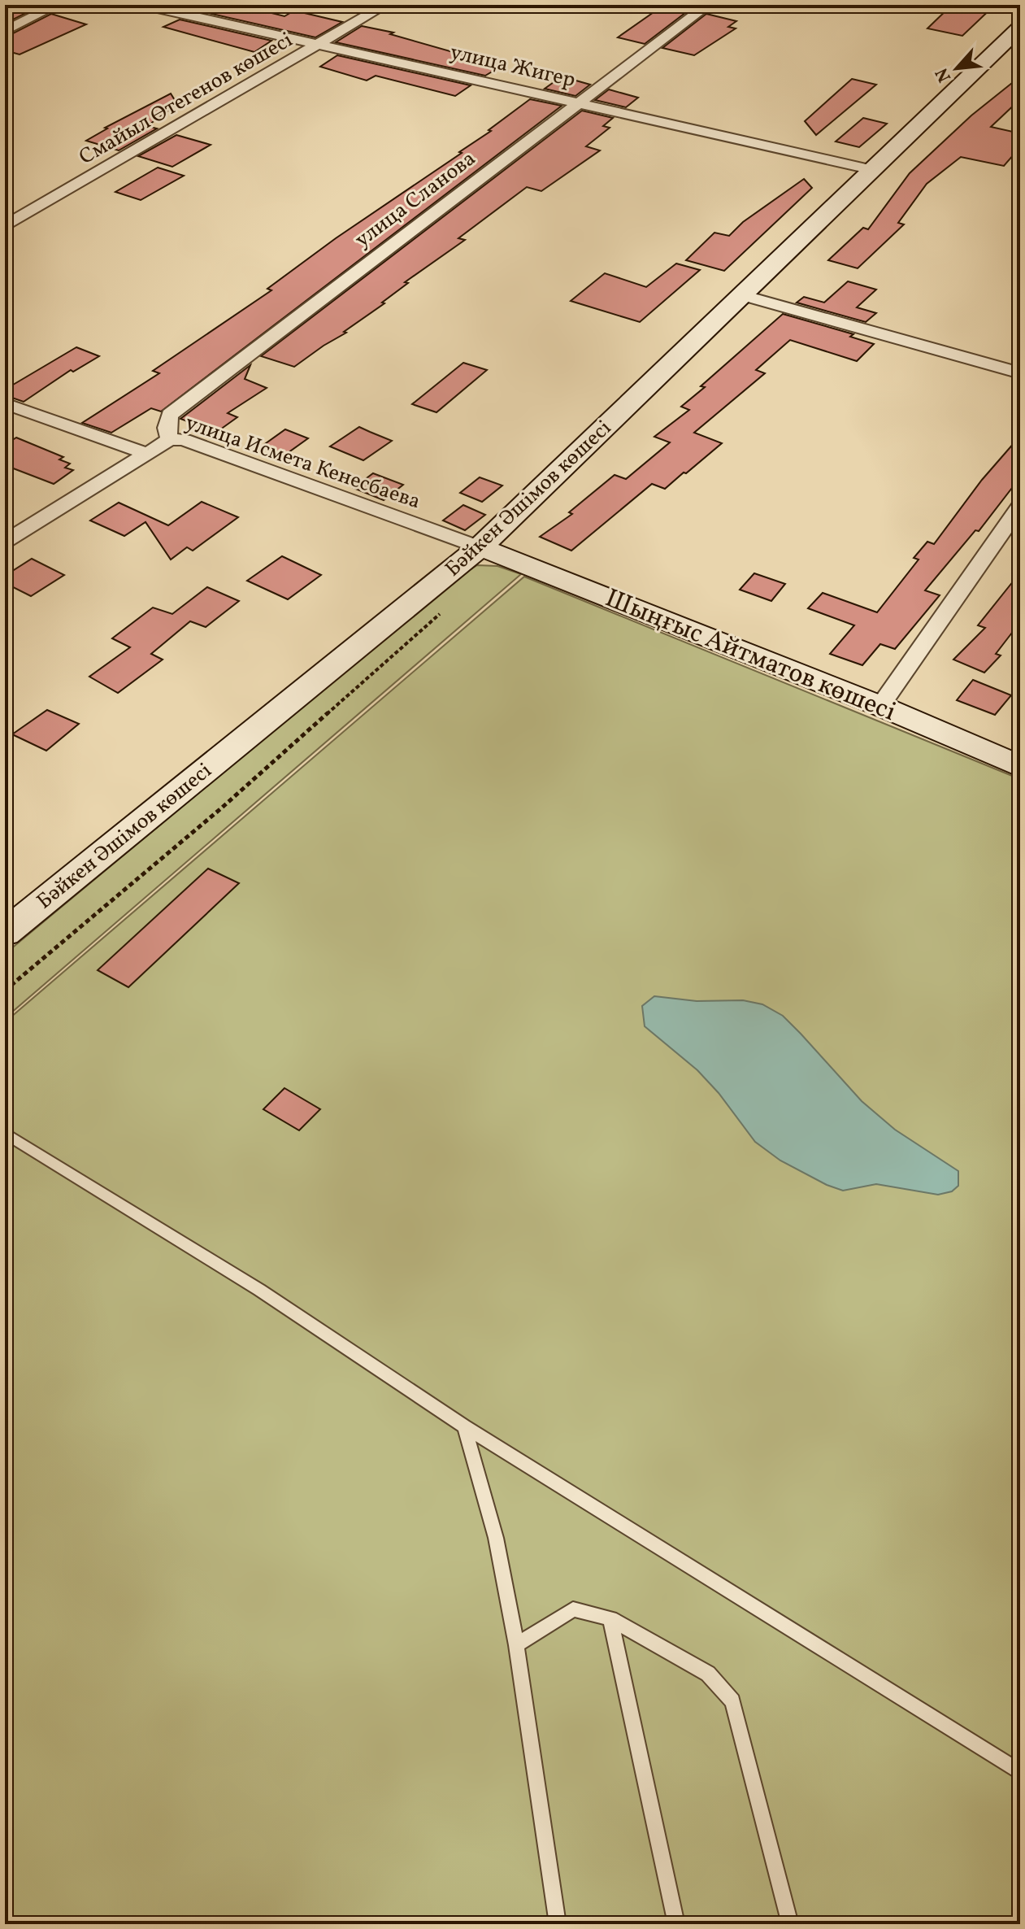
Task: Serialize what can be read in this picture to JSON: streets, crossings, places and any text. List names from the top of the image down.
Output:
{
  "streets": {
    "main road": ["Бәйкен Әшімов көшесі", "Шыңғыс Айтматов көшесі"],
    "street": [
      "улица Жигер",
      "Смайыл Өтегенов көшесі",
      "улица Сланова",
      "улица Исмета Кенесбаева"
    ]
  },
  "crossings": [
    ["улица Жигер", "Смайыл Өтегенов көшесі"],
    ["улица Жигер", "улица Сланова"],
    ["улица Жигер", "Бәйкен Әшімов көшесі"],
    ["улица Сланова", "улица Исмета Кенесбаева"],
    ["улица Исмета Кенесбаева", "Бәйкен Әшімов көшесі"],
    ["улица Исмета Кенесбаева", "Шыңғыс Айтматов көшесі"],
    ["Бәйкен Әшімов көшесі", "Шыңғыс Айтматов көшесі"]
  ],
  "north": "bottom left"
}
